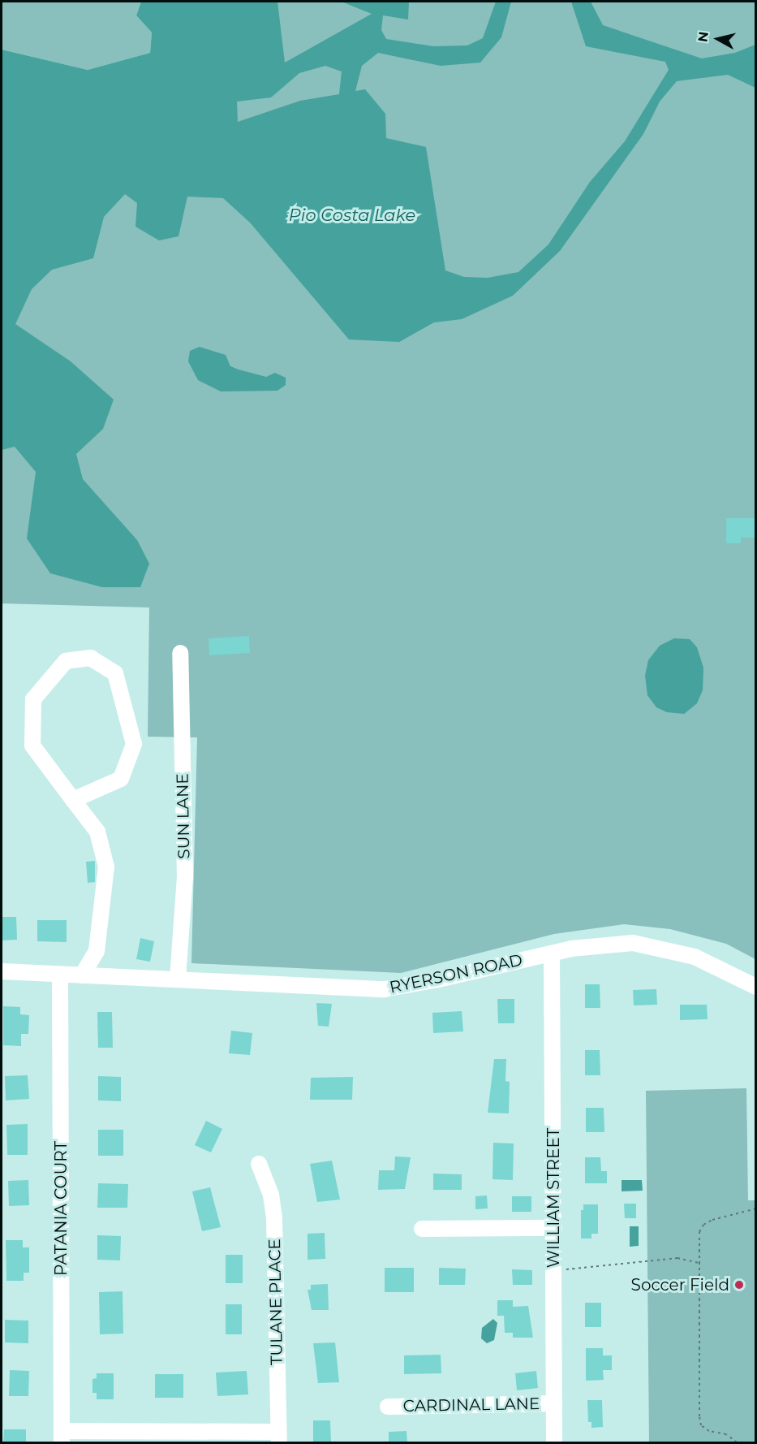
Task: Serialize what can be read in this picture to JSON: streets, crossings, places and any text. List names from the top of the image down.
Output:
{
  "streets": {
    "street": [
      "SUN LANE",
      "RYERSON ROAD",
      "WILLIAM STREET",
      "PATANIA COURT",
      "TULANE PLACE",
      "CARDINAL LANE"
    ]
  },
  "crossings": [
    ["SUN LANE", "RYERSON ROAD"],
    ["RYERSON ROAD", "WILLIAM STREET"],
    ["RYERSON ROAD", "PATANIA COURT"],
    ["WILLIAM STREET", "CARDINAL LANE"]
  ],
  "water": ["Pio Costa Lake"],
  "places": ["Soccer Field"],
  "north": "left"
}
